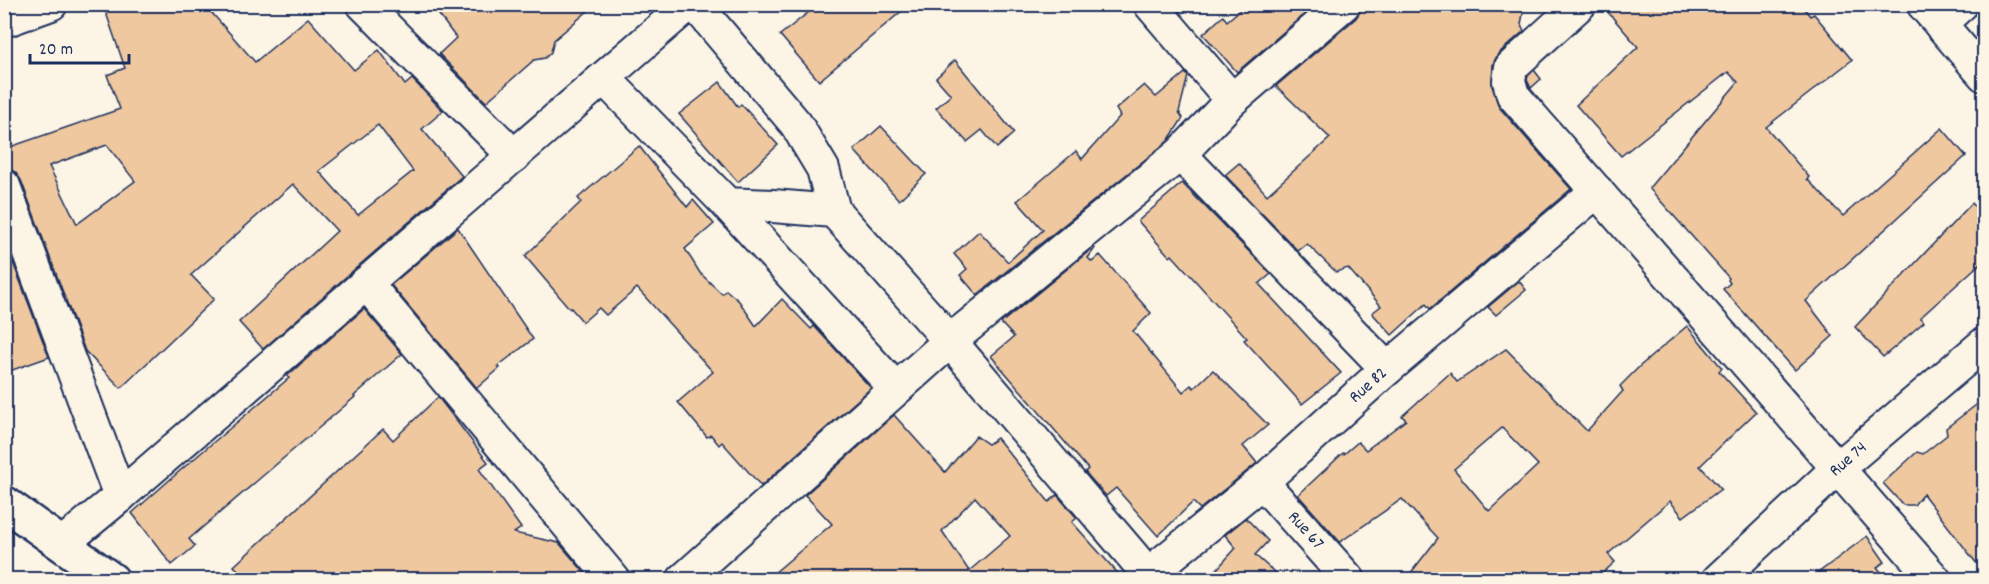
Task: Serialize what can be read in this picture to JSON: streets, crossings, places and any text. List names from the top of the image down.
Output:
{
  "streets": {
    "street": ["Rue 82", "Rue 74", "Rue 67"]
  },
  "crossings": [
    ["Rue 82", "Rue 67"]
  ],
  "scale_bar": "20 m"
}
